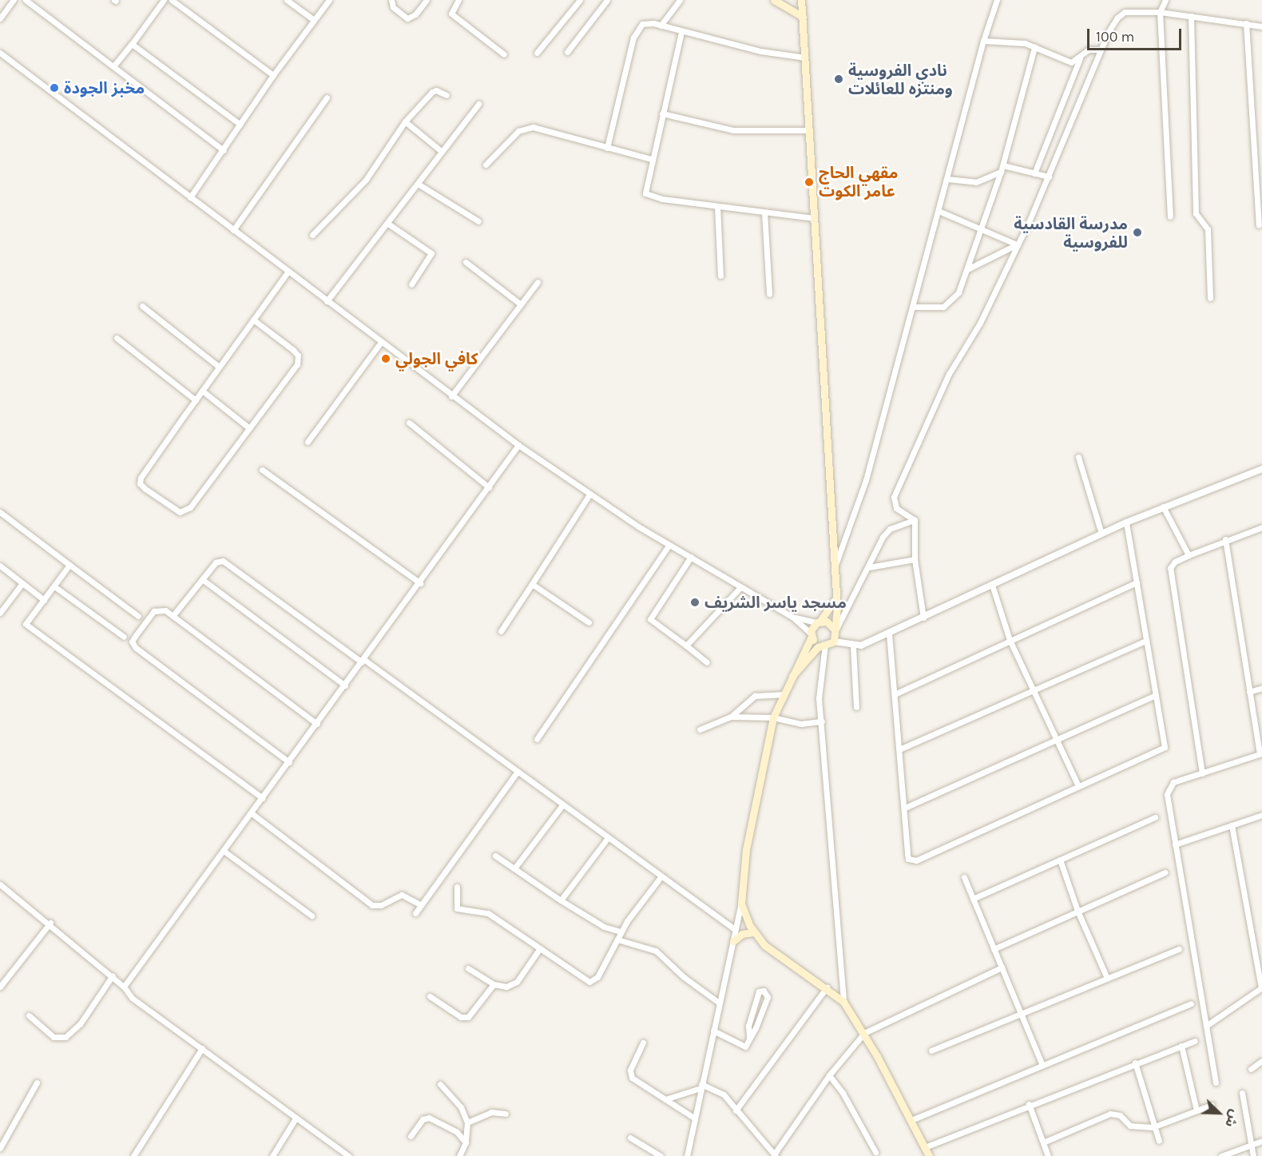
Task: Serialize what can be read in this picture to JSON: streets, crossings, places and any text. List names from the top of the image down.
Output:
{
  "places": [
    "نادي الفروسية ومنتزه للعائلات",
    "مخبز الجودة",
    "مقهي الحاج عامر الكوت",
    "مدرسة القادسية للفروسية",
    "كافي الجولي",
    "مسجد ياسر الشريف"
  ],
  "scale_bar": "100 m",
  "north": "bottom right"
}
